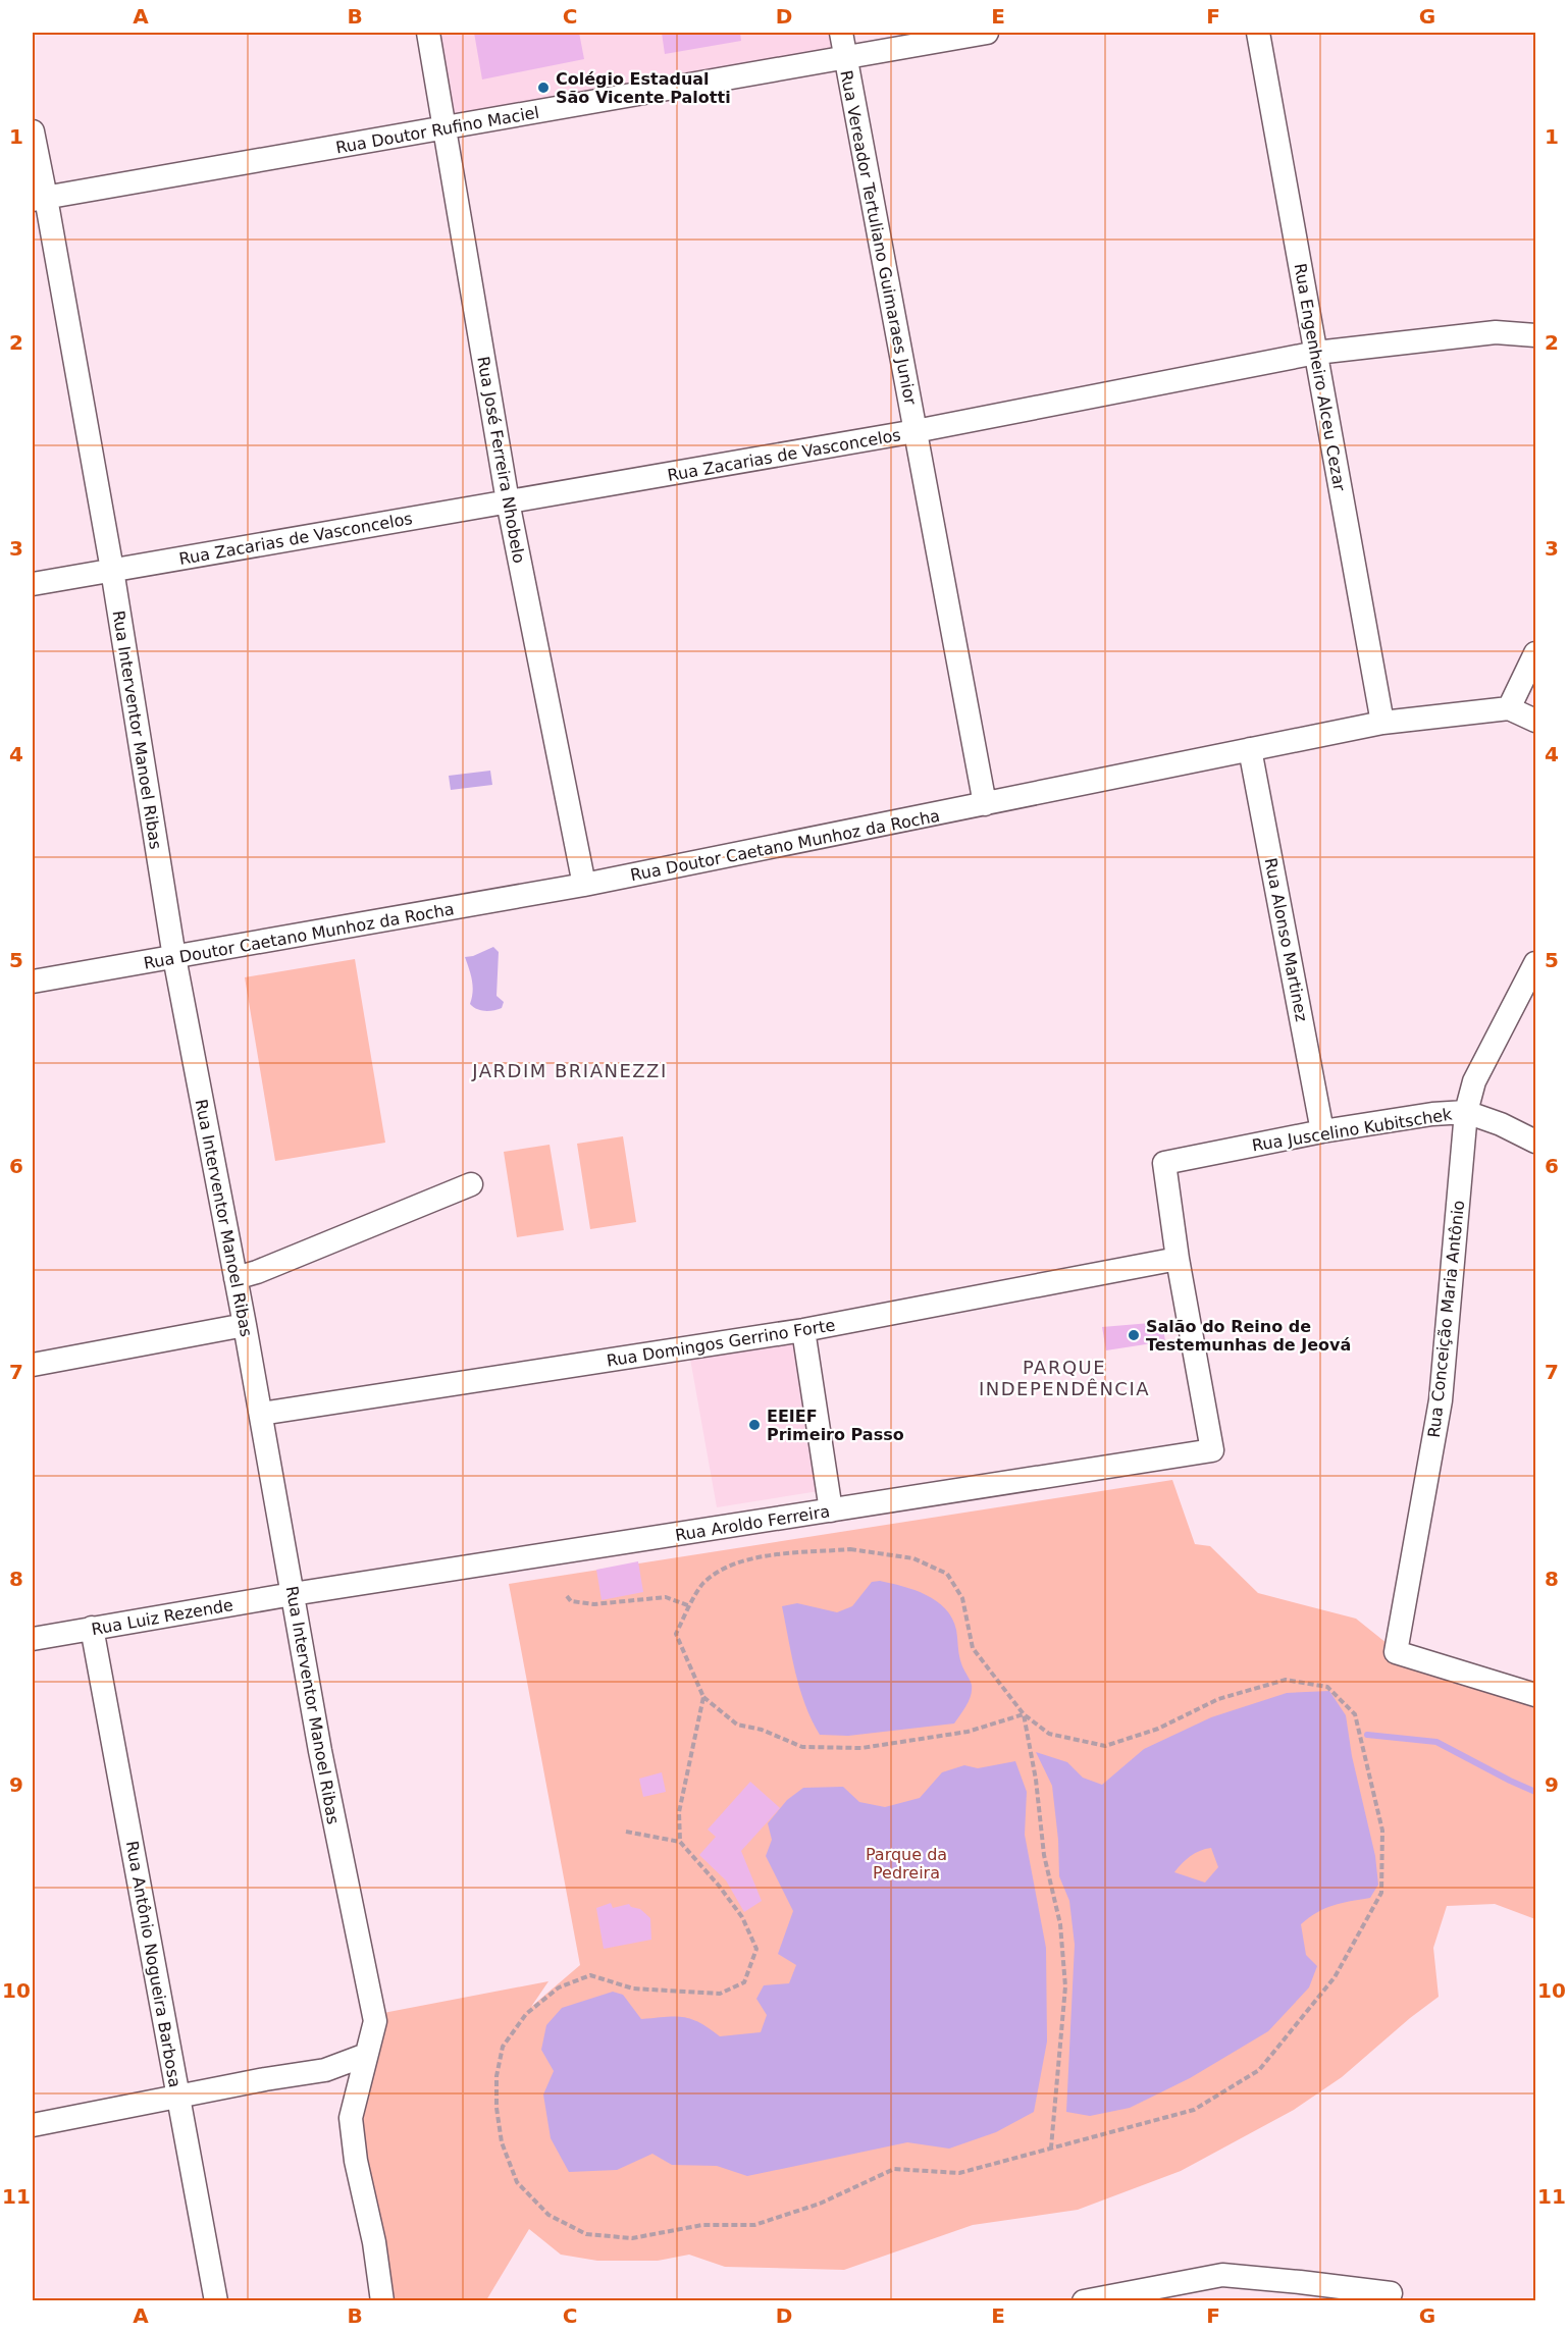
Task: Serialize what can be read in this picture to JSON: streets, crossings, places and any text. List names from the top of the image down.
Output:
{
  "streets": {
    "street": [
      "Rua Doutor Rufino Maciel",
      "Rua Vereador Tertuliano Guimaraes Junior",
      "Rua Engenheiro Alceu Cezar",
      "Rua Zacarias de Vasconcelos",
      "Rua José Ferreira Nhobelo",
      "Rua Interventor Manoel Ribas",
      "Rua Doutor Caetano Munhoz da Rocha",
      "Rua Alonso Martinez",
      "Rua Juscelino Kubitschek",
      "Rua Conceição Maria Antônio",
      "Rua Domingos Gerrino Forte",
      "Rua Aroldo Ferreira",
      "Rua Luiz Rezende",
      "Rua Antônio Nogueira Barbosa"
    ]
  },
  "crossings": [
    ["Rua Doutor Rufino Maciel", "Rua Vereador Tertuliano Guimaraes Junior"],
    ["Rua Doutor Rufino Maciel", "Rua José Ferreira Nhobelo"],
    ["Rua Doutor Rufino Maciel", "Rua Interventor Manoel Ribas"],
    ["Rua Vereador Tertuliano Guimaraes Junior", "Rua Zacarias de Vasconcelos"],
    ["Rua Vereador Tertuliano Guimaraes Junior", "Rua Doutor Caetano Munhoz da Rocha"],
    ["Rua Engenheiro Alceu Cezar", "Rua Zacarias de Vasconcelos"],
    ["Rua Engenheiro Alceu Cezar", "Rua Doutor Caetano Munhoz da Rocha"],
    ["Rua Zacarias de Vasconcelos", "Rua José Ferreira Nhobelo"],
    ["Rua Zacarias de Vasconcelos", "Rua Interventor Manoel Ribas"],
    ["Rua José Ferreira Nhobelo", "Rua Doutor Caetano Munhoz da Rocha"],
    ["Rua Interventor Manoel Ribas", "Rua Doutor Caetano Munhoz da Rocha"],
    ["Rua Interventor Manoel Ribas", "Rua Domingos Gerrino Forte"],
    ["Rua Interventor Manoel Ribas", "Rua Aroldo Ferreira"],
    ["Rua Interventor Manoel Ribas", "Rua Luiz Rezende"],
    ["Rua Doutor Caetano Munhoz da Rocha", "Rua Alonso Martinez"],
    ["Rua Alonso Martinez", "Rua Juscelino Kubitschek"],
    ["Rua Juscelino Kubitschek", "Rua Conceição Maria Antônio"],
    ["Rua Juscelino Kubitschek", "Rua Domingos Gerrino Forte"],
    ["Rua Juscelino Kubitschek", "Rua Aroldo Ferreira"],
    ["Rua Domingos Gerrino Forte", "Rua Aroldo Ferreira"],
    ["Rua Aroldo Ferreira", "Rua Luiz Rezende"],
    ["Rua Luiz Rezende", "Rua Antônio Nogueira Barbosa"]
  ],
  "districts": ["JARDIM BRIANEZZI", "PARQUE INDEPENDÊNCIA"],
  "parks": ["Parque da Pedreira"],
  "places": ["Colégio Estadual São Vicente Palotti", "Salão do Reino de Testemunhas de Jeová", "EEIEF Primeiro Passo"],
  "grid": {
    "columns": [
      "A",
      "B",
      "C",
      "D",
      "E",
      "F",
      "G"
    ],
    "rows": [
      "1",
      "2",
      "3",
      "4",
      "5",
      "6",
      "7",
      "8",
      "9",
      "10",
      "11"
    ]
  }
}
